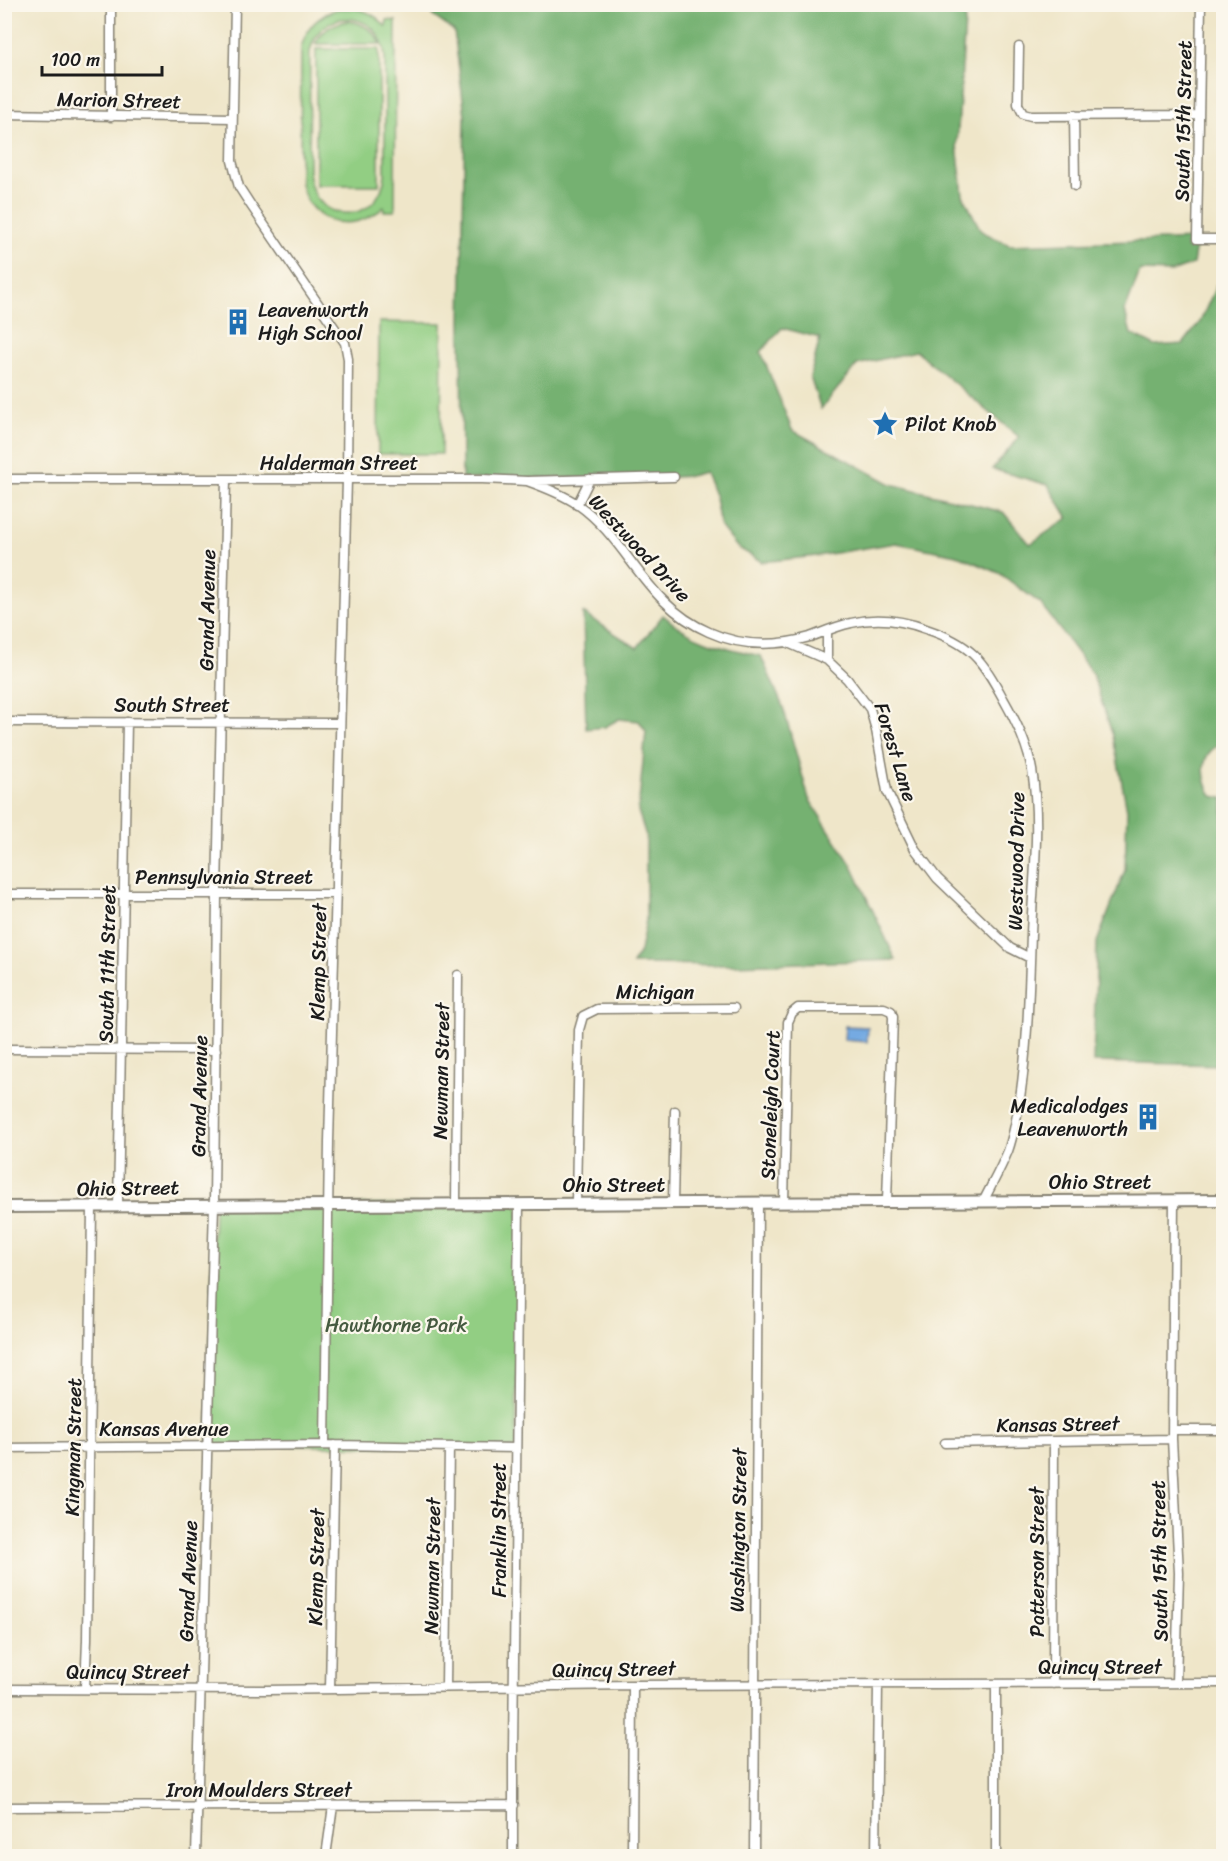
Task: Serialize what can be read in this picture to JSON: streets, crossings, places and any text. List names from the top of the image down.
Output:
{
  "streets": {
    "street": [
      "Marion Street",
      "South 15th Street",
      "Halderman Street",
      "Westwood Drive",
      "Grand Avenue",
      "South Street",
      "Forest Lane",
      "Pennsylvania Street",
      "Klemp Street",
      "South 11th Street",
      "Michigan",
      "Newman Street",
      "Stoneleigh Court",
      "Ohio Street",
      "Kansas Street",
      "Kansas Avenue",
      "Kingman Street",
      "Franklin Street",
      "Washington Street",
      "Patterson Street",
      "Quincy Street",
      "Iron Moulders Street"
    ]
  },
  "crossings": [
    ["South 15th Street", "Ohio Street"],
    ["South 15th Street", "Kansas Street"],
    ["South 15th Street", "Quincy Street"],
    ["Halderman Street", "Westwood Drive"],
    ["Halderman Street", "Grand Avenue"],
    ["Halderman Street", "Klemp Street"],
    ["Westwood Drive", "Forest Lane"],
    ["Westwood Drive", "Ohio Street"],
    ["Grand Avenue", "South Street"],
    ["Grand Avenue", "Pennsylvania Street"],
    ["Grand Avenue", "Ohio Street"],
    ["Grand Avenue", "Kansas Avenue"],
    ["Grand Avenue", "Quincy Street"],
    ["Grand Avenue", "Iron Moulders Street"],
    ["South Street", "Klemp Street"],
    ["South Street", "South 11th Street"],
    ["Pennsylvania Street", "Klemp Street"],
    ["Pennsylvania Street", "South 11th Street"],
    ["Klemp Street", "Ohio Street"],
    ["Klemp Street", "Kansas Avenue"],
    ["Klemp Street", "Quincy Street"],
    ["South 11th Street", "Ohio Street"],
    ["Michigan", "Ohio Street"],
    ["Newman Street", "Ohio Street"],
    ["Newman Street", "Quincy Street"],
    ["Stoneleigh Court", "Ohio Street"],
    ["Ohio Street", "Kingman Street"],
    ["Ohio Street", "Franklin Street"],
    ["Ohio Street", "Washington Street"],
    ["Kansas Street", "Patterson Street"],
    ["Kansas Avenue", "Kingman Street"],
    ["Kingman Street", "Quincy Street"],
    ["Franklin Street", "Quincy Street"],
    ["Franklin Street", "Iron Moulders Street"],
    ["Washington Street", "Quincy Street"],
    ["Patterson Street", "Quincy Street"]
  ],
  "parks": ["Hawthorne Park"],
  "places": {
    "building": ["Leavenworth High School", "Medicalodges Leavenworth"],
    "place": ["Pilot Knob"]
  },
  "scale_bar": "100 m"
}
